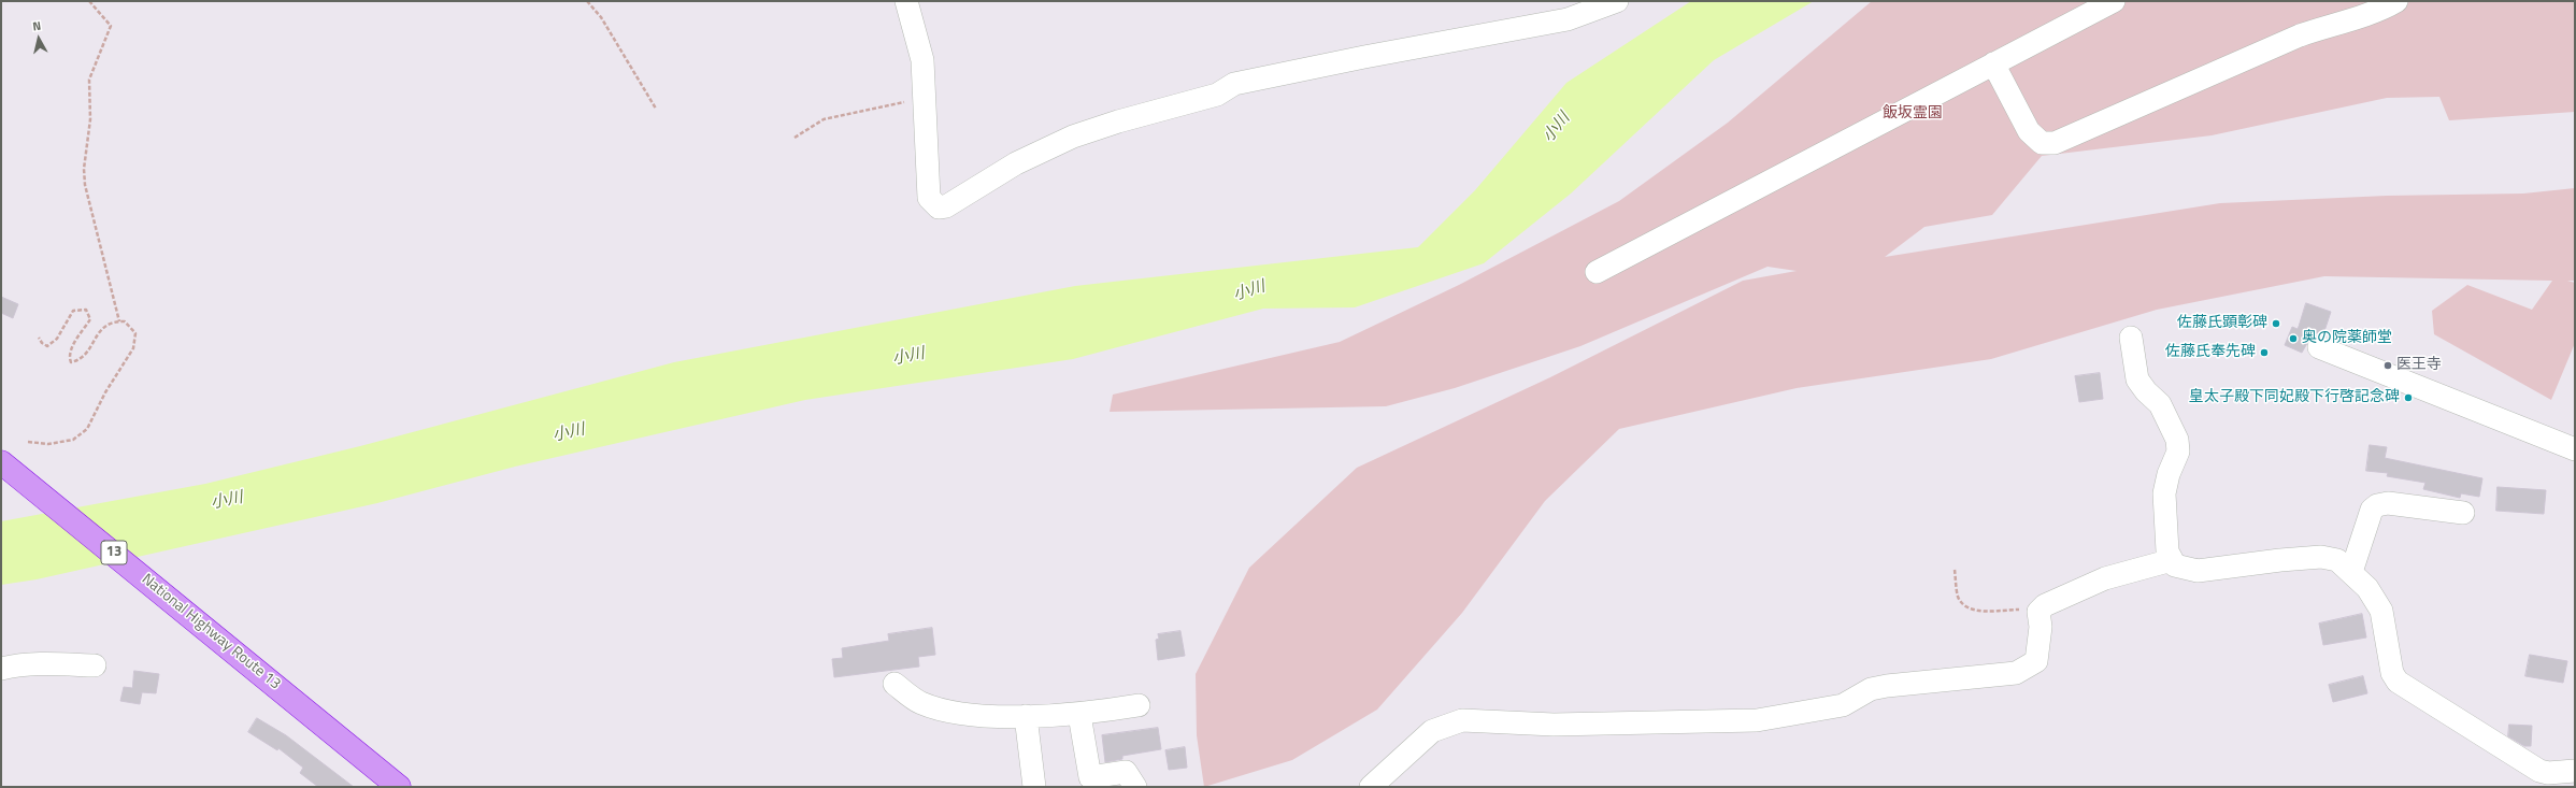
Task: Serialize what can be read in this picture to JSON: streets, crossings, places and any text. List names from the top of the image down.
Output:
{
  "streets": {
    "highway": ["13", "National Highway Route 13"]
  },
  "water": ["小川"],
  "parks": ["飯坂霊園"],
  "places": [
    "佐藤氏顕彰碑",
    "奥の院薬師堂",
    "佐藤氏奉先碑",
    "医王寺",
    "皇太子殿下同妃殿下行啓記念碑"
  ],
  "north": "top"
}
